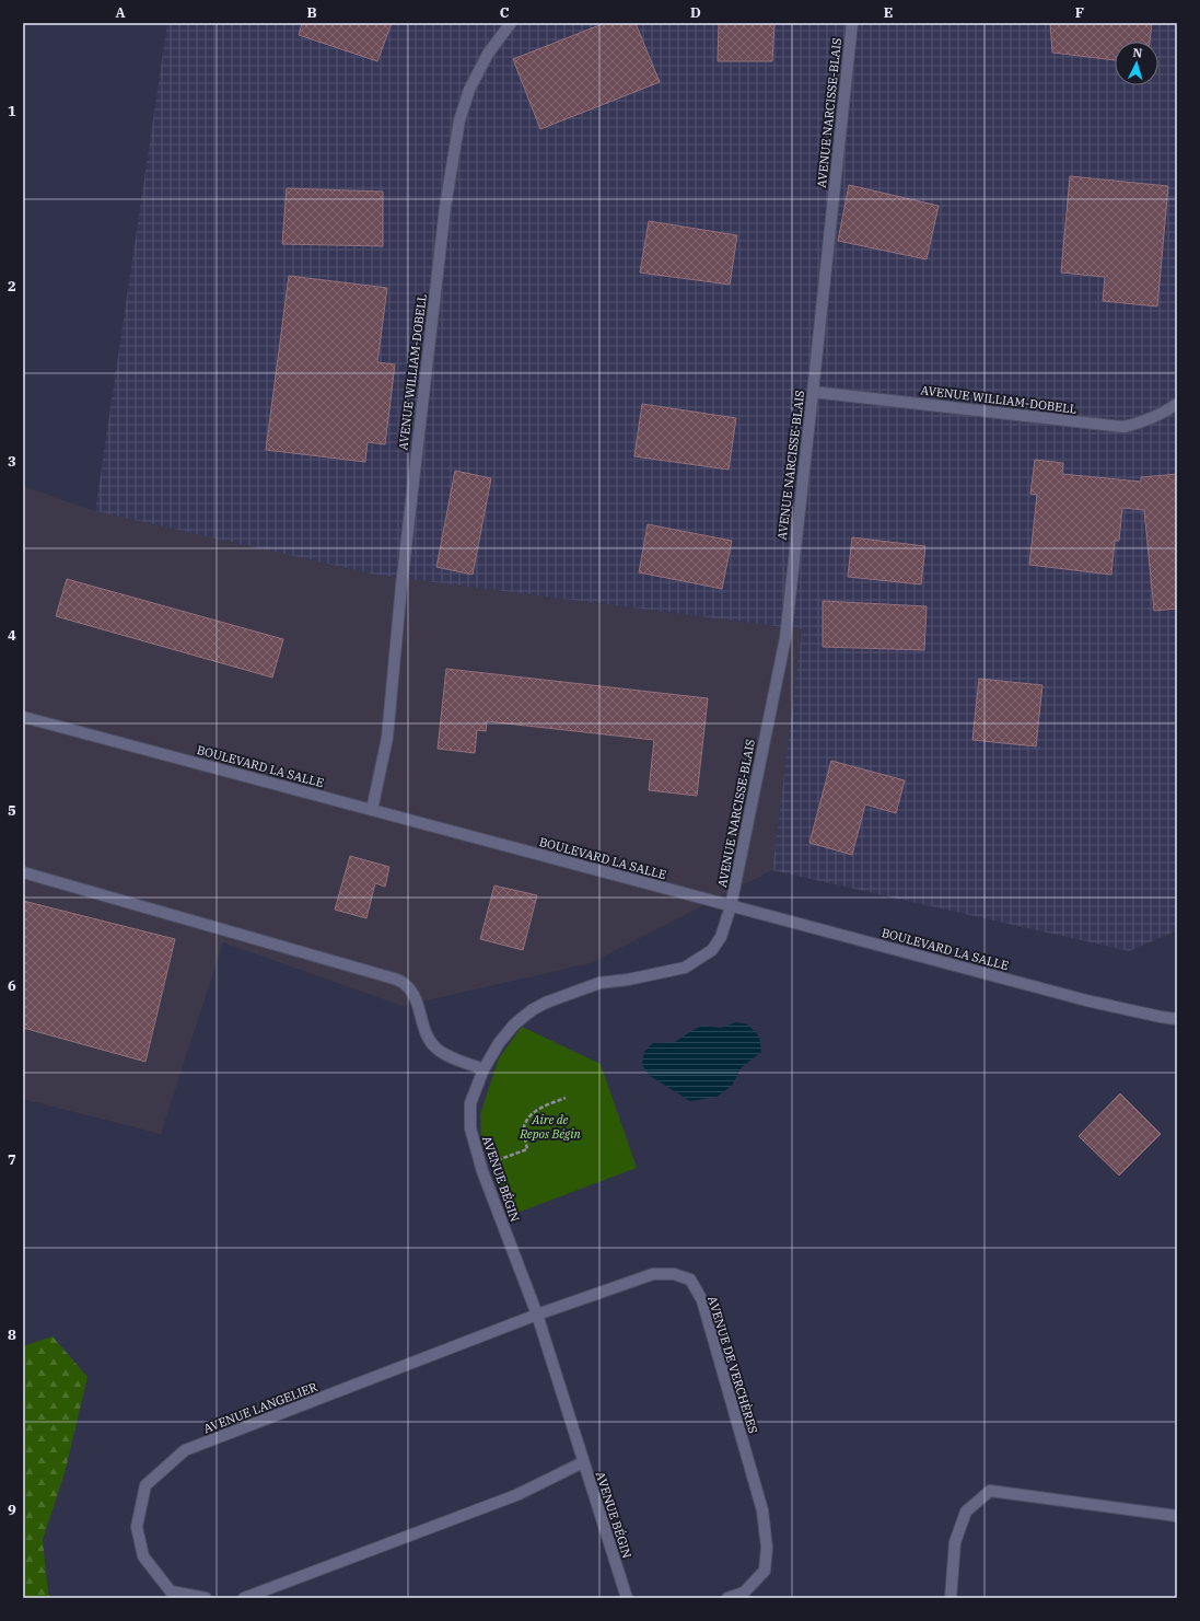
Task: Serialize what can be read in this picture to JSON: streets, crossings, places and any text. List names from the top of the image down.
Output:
{
  "streets": {
    "street": [
      "AVENUE NARCISSE-BLAIS",
      "AVENUE WILLIAM-DOBELL",
      "BOULEVARD LA SALLE",
      "AVENUE BÉGIN",
      "AVENUE DE VERCHÈRES",
      "AVENUE LANGELIER"
    ]
  },
  "crossings": [
    ["AVENUE NARCISSE-BLAIS", "AVENUE WILLIAM-DOBELL"],
    ["AVENUE NARCISSE-BLAIS", "BOULEVARD LA SALLE"],
    ["AVENUE NARCISSE-BLAIS", "AVENUE BÉGIN"],
    ["AVENUE WILLIAM-DOBELL", "BOULEVARD LA SALLE"],
    ["BOULEVARD LA SALLE", "AVENUE BÉGIN"],
    ["AVENUE BÉGIN", "AVENUE DE VERCHÈRES"],
    ["AVENUE BÉGIN", "AVENUE LANGELIER"],
    ["AVENUE DE VERCHÈRES", "AVENUE LANGELIER"]
  ],
  "parks": ["Aire de Repos Bégin"],
  "north": "top",
  "grid": {
    "columns": [
      "A",
      "B",
      "C",
      "D",
      "E",
      "F"
    ],
    "rows": [
      "1",
      "2",
      "3",
      "4",
      "5",
      "6",
      "7",
      "8",
      "9"
    ]
  }
}
